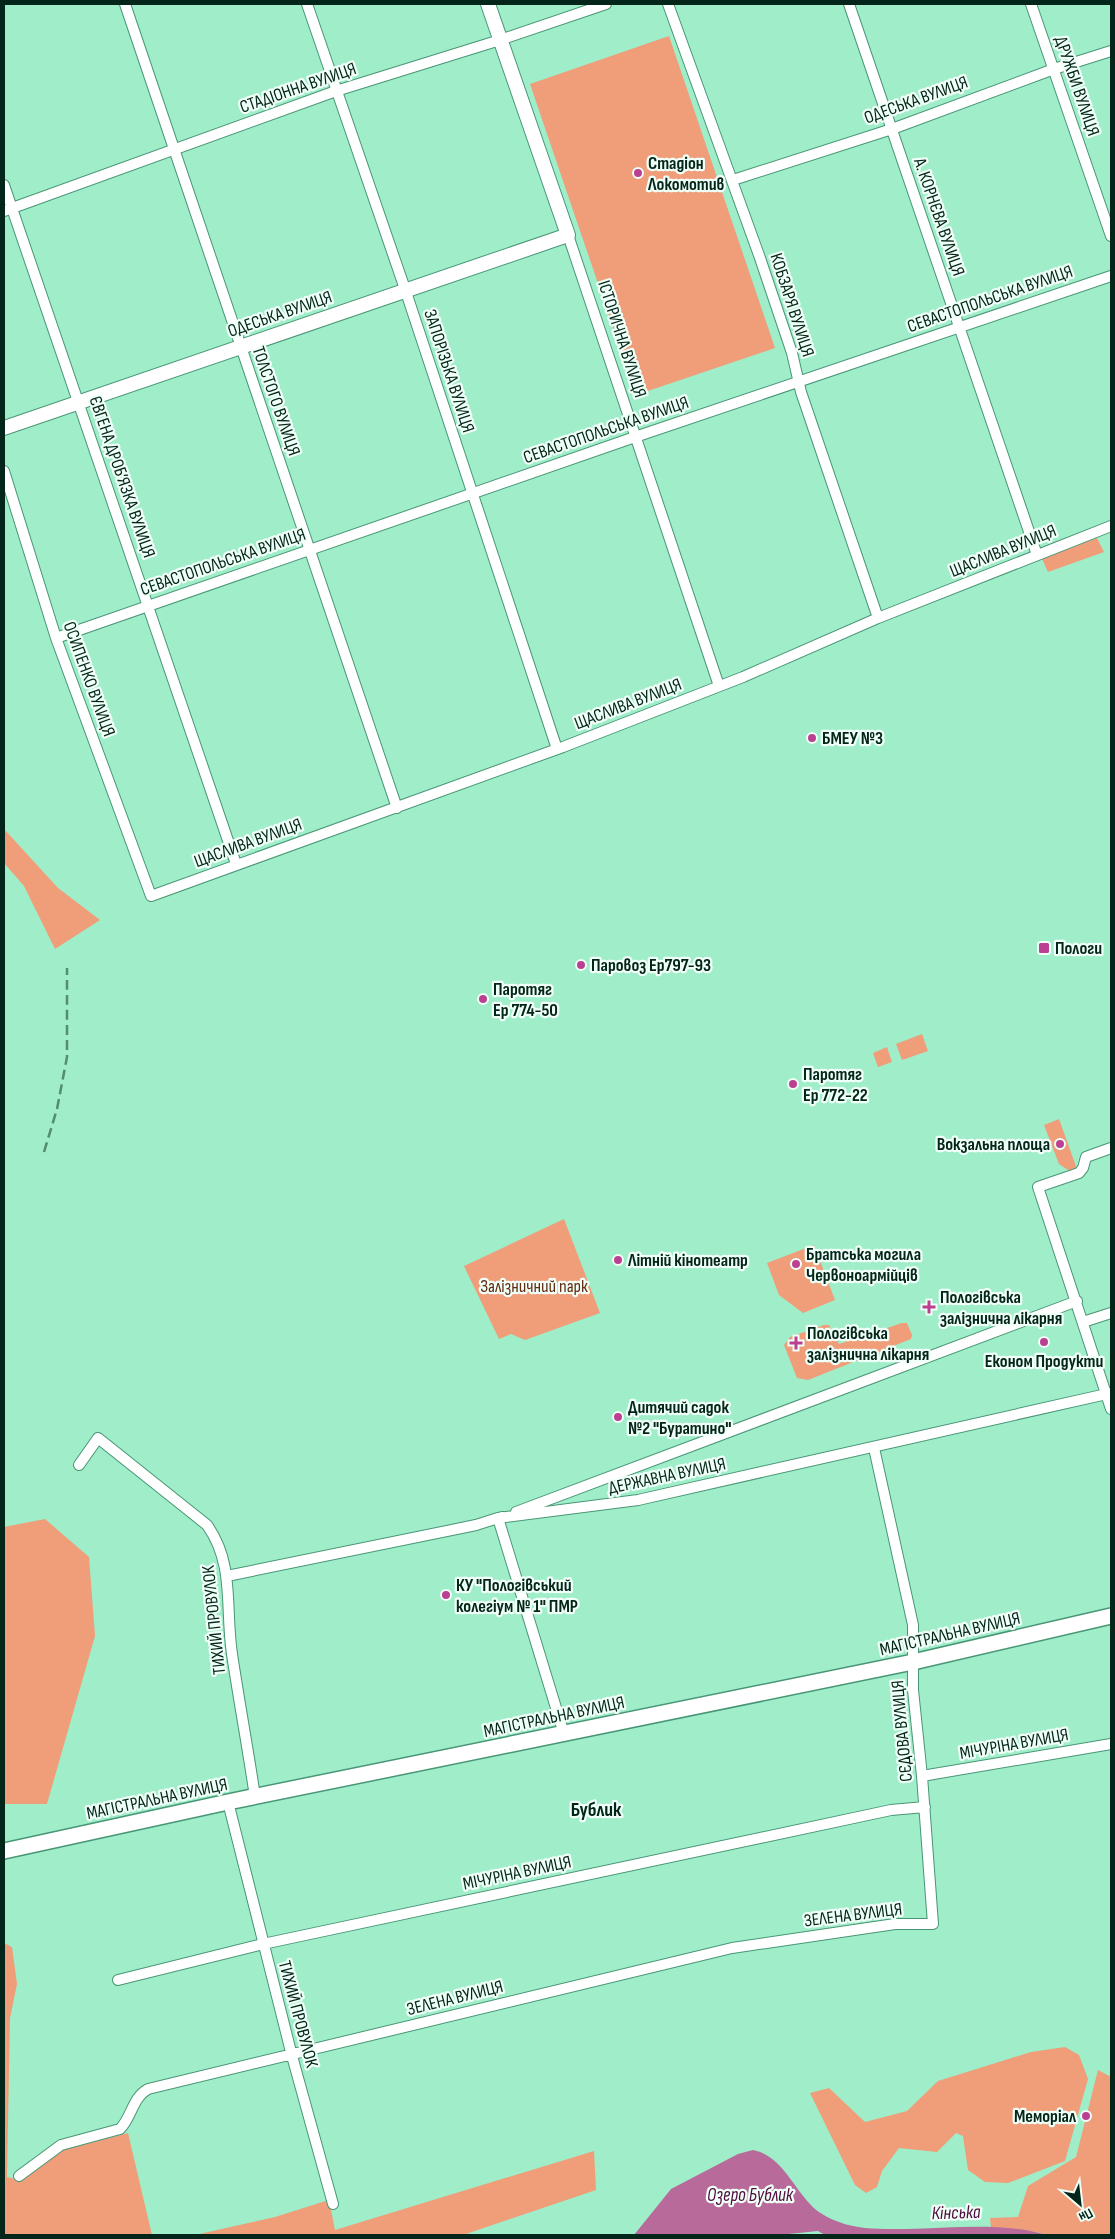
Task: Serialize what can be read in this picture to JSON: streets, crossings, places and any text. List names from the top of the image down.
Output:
{
  "streets": {
    "main road": ["МАГІСТРАЛЬНА ВУЛИЦЯ"],
    "street": [
      "ДРУЖБИ ВУЛИЦЯ",
      "СТАДІОННА ВУЛИЦЯ",
      "ОДЕСЬКА ВУЛИЦЯ",
      "А. КОРНЄВА ВУЛИЦЯ",
      "СЕВАСТОПОЛЬСЬКА ВУЛИЦЯ",
      "КОБЗАРЯ ВУЛИЦЯ",
      "ІСТОРИЧНА ВУЛИЦЯ",
      "ЗАПОРІЗЬКА ВУЛИЦЯ",
      "ТОЛСТОГО ВУЛИЦЯ",
      "ЄВГЕНА ДРОБ’ЯЗКА ВУЛИЦЯ",
      "ЩАСЛИВА ВУЛИЦЯ",
      "ОСИПЕНКО ВУЛИЦЯ",
      "ДЕРЖАВНА ВУЛИЦЯ",
      "ТИХИЙ ПРОВУЛОК",
      "СЄДОВА ВУЛИЦЯ",
      "МІЧУРІНА ВУЛИЦЯ",
      "ЗЕЛЕНА ВУЛИЦЯ"
    ]
  },
  "crossings": [
    ["ДРУЖБИ ВУЛИЦЯ", "ОДЕСЬКА ВУЛИЦЯ"],
    ["СТАДІОННА ВУЛИЦЯ", "ІСТОРИЧНА ВУЛИЦЯ"],
    ["СТАДІОННА ВУЛИЦЯ", "ЗАПОРІЗЬКА ВУЛИЦЯ"],
    ["СТАДІОННА ВУЛИЦЯ", "ТОЛСТОГО ВУЛИЦЯ"],
    ["СТАДІОННА ВУЛИЦЯ", "ЄВГЕНА ДРОБ’ЯЗКА ВУЛИЦЯ"],
    ["ОДЕСЬКА ВУЛИЦЯ", "А. КОРНЄВА ВУЛИЦЯ"],
    ["ОДЕСЬКА ВУЛИЦЯ", "КОБЗАРЯ ВУЛИЦЯ"],
    ["ОДЕСЬКА ВУЛИЦЯ", "ІСТОРИЧНА ВУЛИЦЯ"],
    ["ОДЕСЬКА ВУЛИЦЯ", "ЗАПОРІЗЬКА ВУЛИЦЯ"],
    ["ОДЕСЬКА ВУЛИЦЯ", "ТОЛСТОГО ВУЛИЦЯ"],
    ["ОДЕСЬКА ВУЛИЦЯ", "ЄВГЕНА ДРОБ’ЯЗКА ВУЛИЦЯ"],
    ["А. КОРНЄВА ВУЛИЦЯ", "СЕВАСТОПОЛЬСЬКА ВУЛИЦЯ"],
    ["А. КОРНЄВА ВУЛИЦЯ", "ЩАСЛИВА ВУЛИЦЯ"],
    ["СЕВАСТОПОЛЬСЬКА ВУЛИЦЯ", "КОБЗАРЯ ВУЛИЦЯ"],
    ["СЕВАСТОПОЛЬСЬКА ВУЛИЦЯ", "ІСТОРИЧНА ВУЛИЦЯ"],
    ["СЕВАСТОПОЛЬСЬКА ВУЛИЦЯ", "ЗАПОРІЗЬКА ВУЛИЦЯ"],
    ["СЕВАСТОПОЛЬСЬКА ВУЛИЦЯ", "ТОЛСТОГО ВУЛИЦЯ"],
    ["СЕВАСТОПОЛЬСЬКА ВУЛИЦЯ", "ЄВГЕНА ДРОБ’ЯЗКА ВУЛИЦЯ"],
    ["СЕВАСТОПОЛЬСЬКА ВУЛИЦЯ", "ОСИПЕНКО ВУЛИЦЯ"],
    ["КОБЗАРЯ ВУЛИЦЯ", "ЩАСЛИВА ВУЛИЦЯ"],
    ["ІСТОРИЧНА ВУЛИЦЯ", "ЩАСЛИВА ВУЛИЦЯ"],
    ["ЗАПОРІЗЬКА ВУЛИЦЯ", "ЩАСЛИВА ВУЛИЦЯ"],
    ["ТОЛСТОГО ВУЛИЦЯ", "ЩАСЛИВА ВУЛИЦЯ"],
    ["ЄВГЕНА ДРОБ’ЯЗКА ВУЛИЦЯ", "ЩАСЛИВА ВУЛИЦЯ"],
    ["ЩАСЛИВА ВУЛИЦЯ", "ОСИПЕНКО ВУЛИЦЯ"],
    ["ДЕРЖАВНА ВУЛИЦЯ", "ТИХИЙ ПРОВУЛОК"],
    ["ДЕРЖАВНА ВУЛИЦЯ", "СЄДОВА ВУЛИЦЯ"],
    ["ТИХИЙ ПРОВУЛОК", "МАГІСТРАЛЬНА ВУЛИЦЯ"],
    ["ТИХИЙ ПРОВУЛОК", "МІЧУРІНА ВУЛИЦЯ"],
    ["ТИХИЙ ПРОВУЛОК", "ЗЕЛЕНА ВУЛИЦЯ"],
    ["МАГІСТРАЛЬНА ВУЛИЦЯ", "СЄДОВА ВУЛИЦЯ"],
    ["СЄДОВА ВУЛИЦЯ", "МІЧУРІНА ВУЛИЦЯ"],
    ["СЄДОВА ВУЛИЦЯ", "ЗЕЛЕНА ВУЛИЦЯ"]
  ],
  "districts": ["Бублик"],
  "water": ["Озеро Бублик", "Кінська"],
  "parks": ["Залізничний парк"],
  "places": {
    "other": [
      "Стадіон Локомотив",
      "БМЕУ №3",
      "Паровоз Ер797-93",
      "Паротяг Ер 774-50",
      "Паротяг Ер 772-22",
      "Вокзальна площа",
      "Літній кінотеатр",
      "Братська могила Червоноармійців",
      "Економ Продукти",
      "Дитячий садок №2 \"Буратино\"",
      "КУ \"Пологівський колегіум № 1\" ПМР",
      "Меморіал"
    ],
    "transit": ["Пологи"],
    "health": ["Пологiвська залiзнична лiкарня", "Пологівська залізнична лікарня"]
  },
  "north": "bottom right"
}
